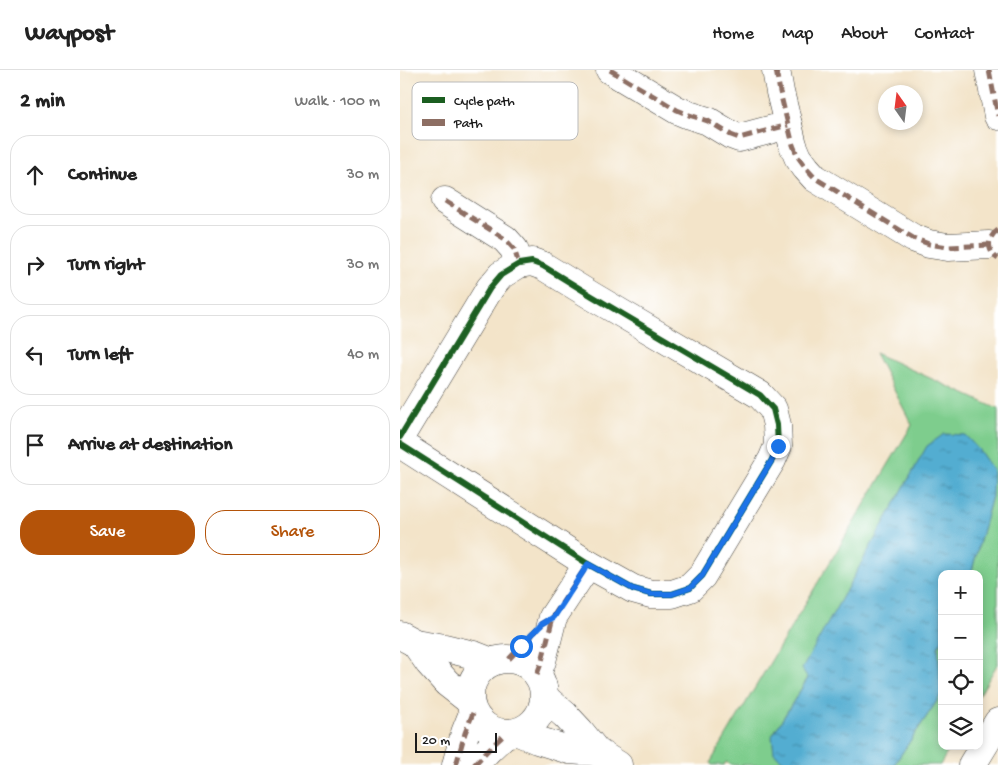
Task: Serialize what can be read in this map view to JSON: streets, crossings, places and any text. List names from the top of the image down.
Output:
{
  "legend": ["Cycle path", "Path"],
  "scale_bar": "20 m",
  "north": "top",
  "page": {
    "header": "Waypost",
    "nav": [
      "Home",
      "Map",
      "About",
      "Contact"
    ],
    "heading": ["2 min", "Walk · 100 m"],
    "list": [
      ["Continue", "30 m"],
      ["Turn right", "30 m"],
      ["Turn left", "40 m"],
      "Arrive at destination"
    ],
    "buttons": ["Save", "Share"],
    "map_buttons": ["+", "−"],
    "scale": "20 m"
  }
}
